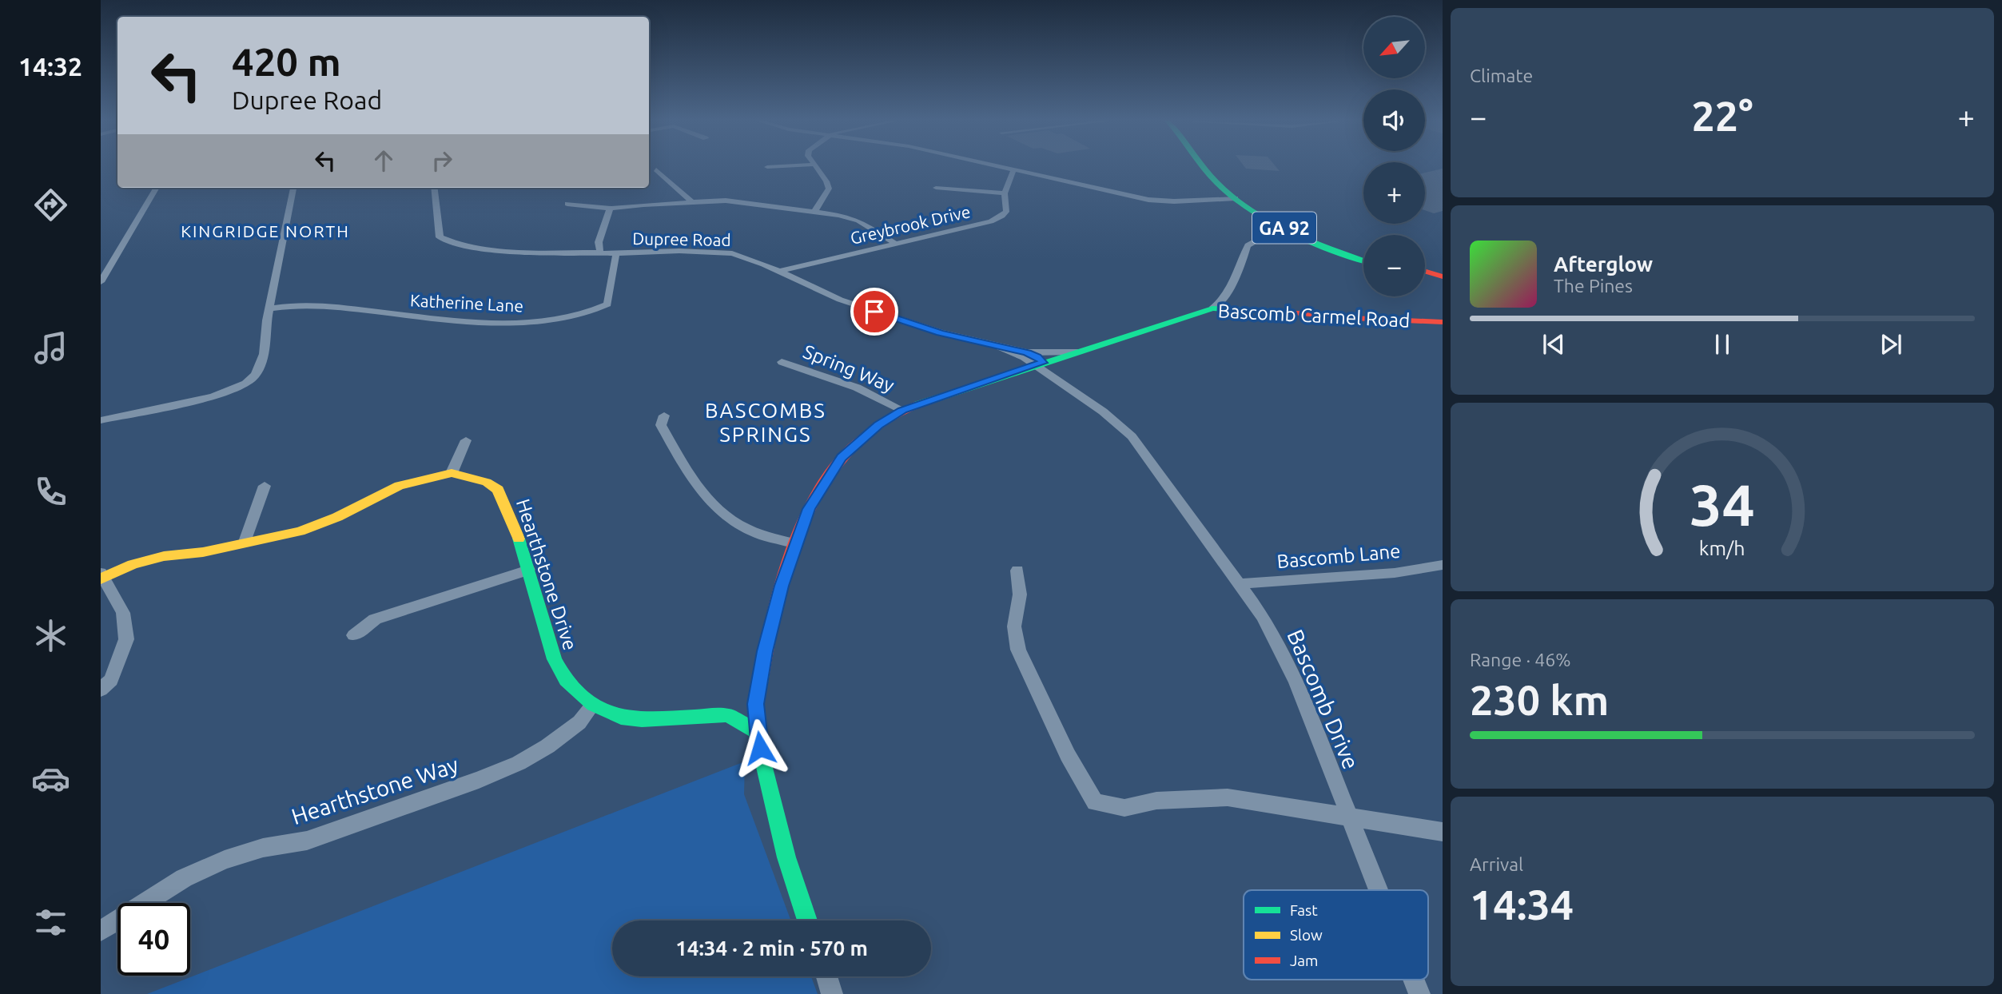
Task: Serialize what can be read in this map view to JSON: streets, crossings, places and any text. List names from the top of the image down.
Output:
{
  "streets": {
    "street": [
      "Greybrook Drive",
      "GA 92",
      "Dupree Road",
      "Katherine Lane",
      "Bascomb Carmel Road",
      "Spring Way",
      "Bascomb Lane",
      "Hearthstone Drive",
      "Bascomb Drive",
      "Hearthstone Way"
    ]
  },
  "crossings": [
    ["Greybrook Drive", "Dupree Road"],
    ["Dupree Road", "Katherine Lane"],
    ["Dupree Road", "Bascomb Carmel Road"],
    ["Dupree Road", "Bascomb Drive"],
    ["Bascomb Carmel Road", "Spring Way"],
    ["Bascomb Carmel Road", "Hearthstone Drive"],
    ["Bascomb Carmel Road", "Bascomb Drive"],
    ["Bascomb Lane", "Bascomb Drive"],
    ["Hearthstone Drive", "Hearthstone Way"]
  ],
  "districts": ["KINGRIDGE NORTH", "BASCOMBS SPRINGS"],
  "legend": ["Fast", "Slow", "Jam"],
  "north": "bottom left",
  "page": {
    "tabs": "14:32",
    "tile": [
      "Climate",
      ["Range · 46%", "230 km"],
      ["Arrival", "14:34"]
    ],
    "map_buttons": ["+", "−"],
    "turn": ["420 m", "Dupree Road"],
    "heat": ["−", "22°", "+"],
    "song": ["Afterglow", "The Pines"],
    "limit": "40",
    "trip": "14:34 · 2 min · 570 m",
    "gauge": ["34", "km/h"]
  }
}
